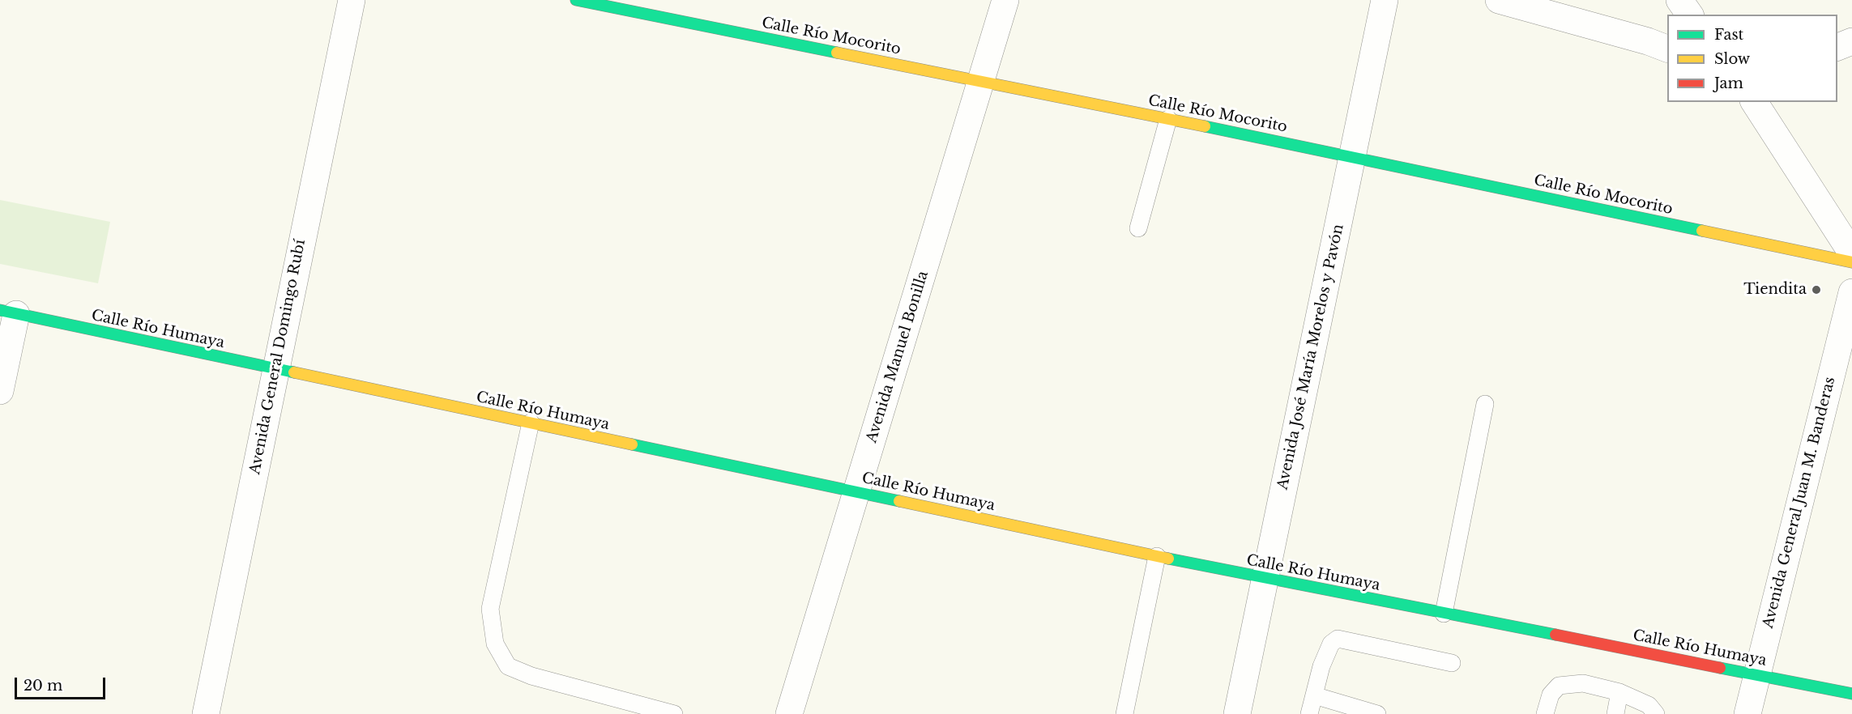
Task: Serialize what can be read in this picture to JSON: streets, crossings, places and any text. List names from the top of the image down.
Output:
{
  "streets": {
    "street": [
      "Calle Río Mocorito",
      "Calle Río Humaya",
      "Avenida General Domingo Rubí",
      "Avenida Manuel Bonilla",
      "Avenida José María Morelos y Pavón",
      "Avenida General Juan M. Banderas"
    ]
  },
  "crossings": [
    ["Calle Río Mocorito", "Avenida Manuel Bonilla"],
    ["Calle Río Mocorito", "Avenida José María Morelos y Pavón"],
    ["Calle Río Humaya", "Avenida General Domingo Rubí"],
    ["Calle Río Humaya", "Avenida Manuel Bonilla"],
    ["Calle Río Humaya", "Avenida José María Morelos y Pavón"],
    ["Calle Río Humaya", "Avenida General Juan M. Banderas"]
  ],
  "places": ["Tiendita"],
  "legend": ["Fast", "Slow", "Jam"],
  "scale_bar": "20 m"
}
